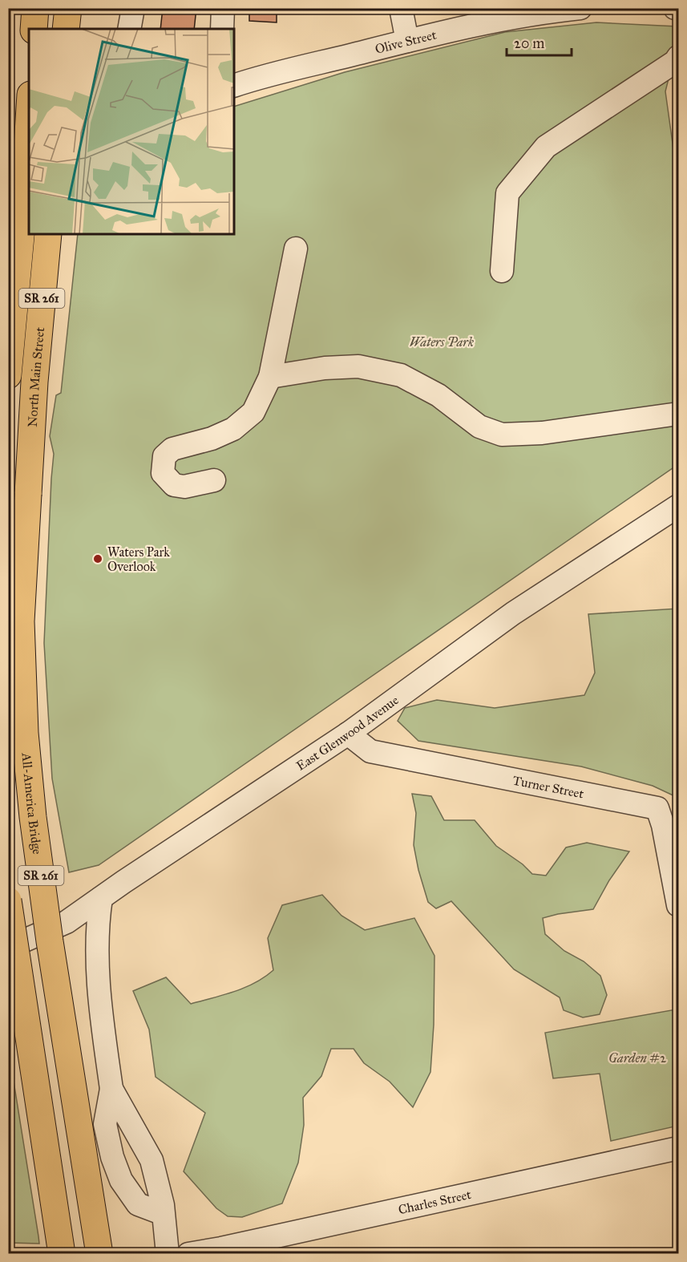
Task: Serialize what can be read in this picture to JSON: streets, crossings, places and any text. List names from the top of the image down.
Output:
{
  "streets": {
    "main road": ["SR 261", "North Main Street", "All-America Bridge"],
    "street": [
      "Olive Street",
      "East Glenwood Avenue",
      "Turner Street",
      "Charles Street"
    ]
  },
  "crossings": [
    ["North Main Street", "All-America Bridge"],
    ["East Glenwood Avenue", "Turner Street"]
  ],
  "parks": ["Waters Park", "Garden #2"],
  "places": ["Waters Park Overlook"],
  "scale_bar": "20 m"
}
